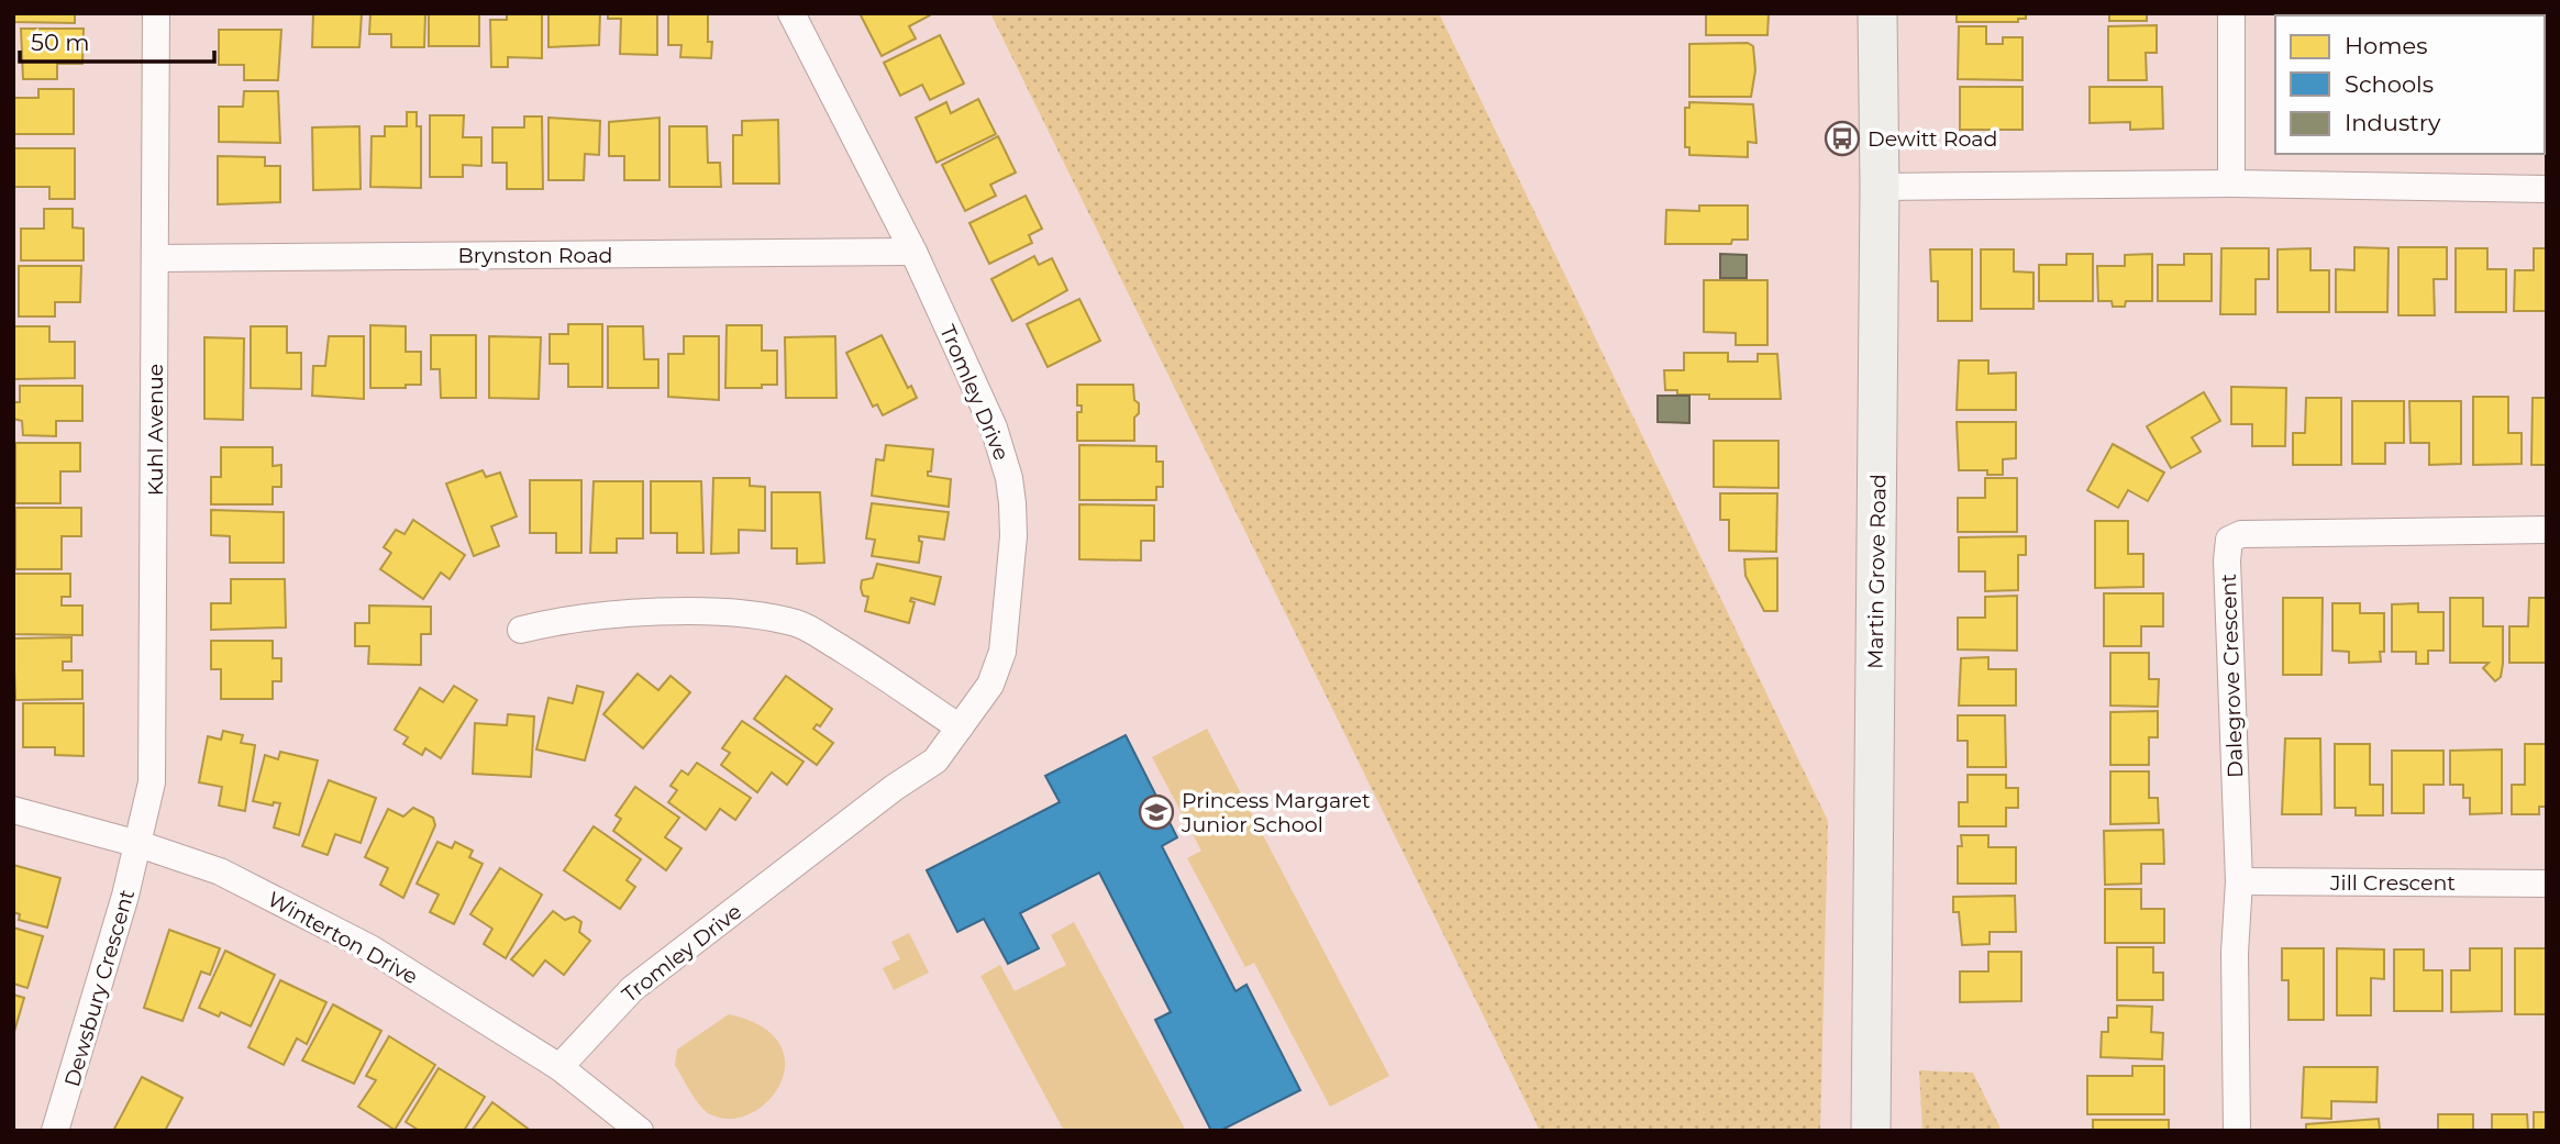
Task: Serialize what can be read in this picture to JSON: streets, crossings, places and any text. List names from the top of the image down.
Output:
{
  "streets": {
    "main road": ["Martin Grove Road"],
    "street": [
      "Brynston Road",
      "Tromley Drive",
      "Kuhl Avenue",
      "Dalegrove Crescent",
      "Jill Crescent",
      "Winterton Drive",
      "Dewsbury Crescent"
    ]
  },
  "crossings": [
    ["Brynston Road", "Tromley Drive"],
    ["Brynston Road", "Kuhl Avenue"],
    ["Tromley Drive", "Winterton Drive"],
    ["Kuhl Avenue", "Winterton Drive"],
    ["Kuhl Avenue", "Dewsbury Crescent"],
    ["Dalegrove Crescent", "Jill Crescent"],
    ["Winterton Drive", "Dewsbury Crescent"]
  ],
  "places": {
    "bus stop": ["Dewitt Road"],
    "school or university": ["Princess Margaret Junior School"]
  },
  "legend": ["Homes", "Schools", "Industry"],
  "scale_bar": "50 m"
}
